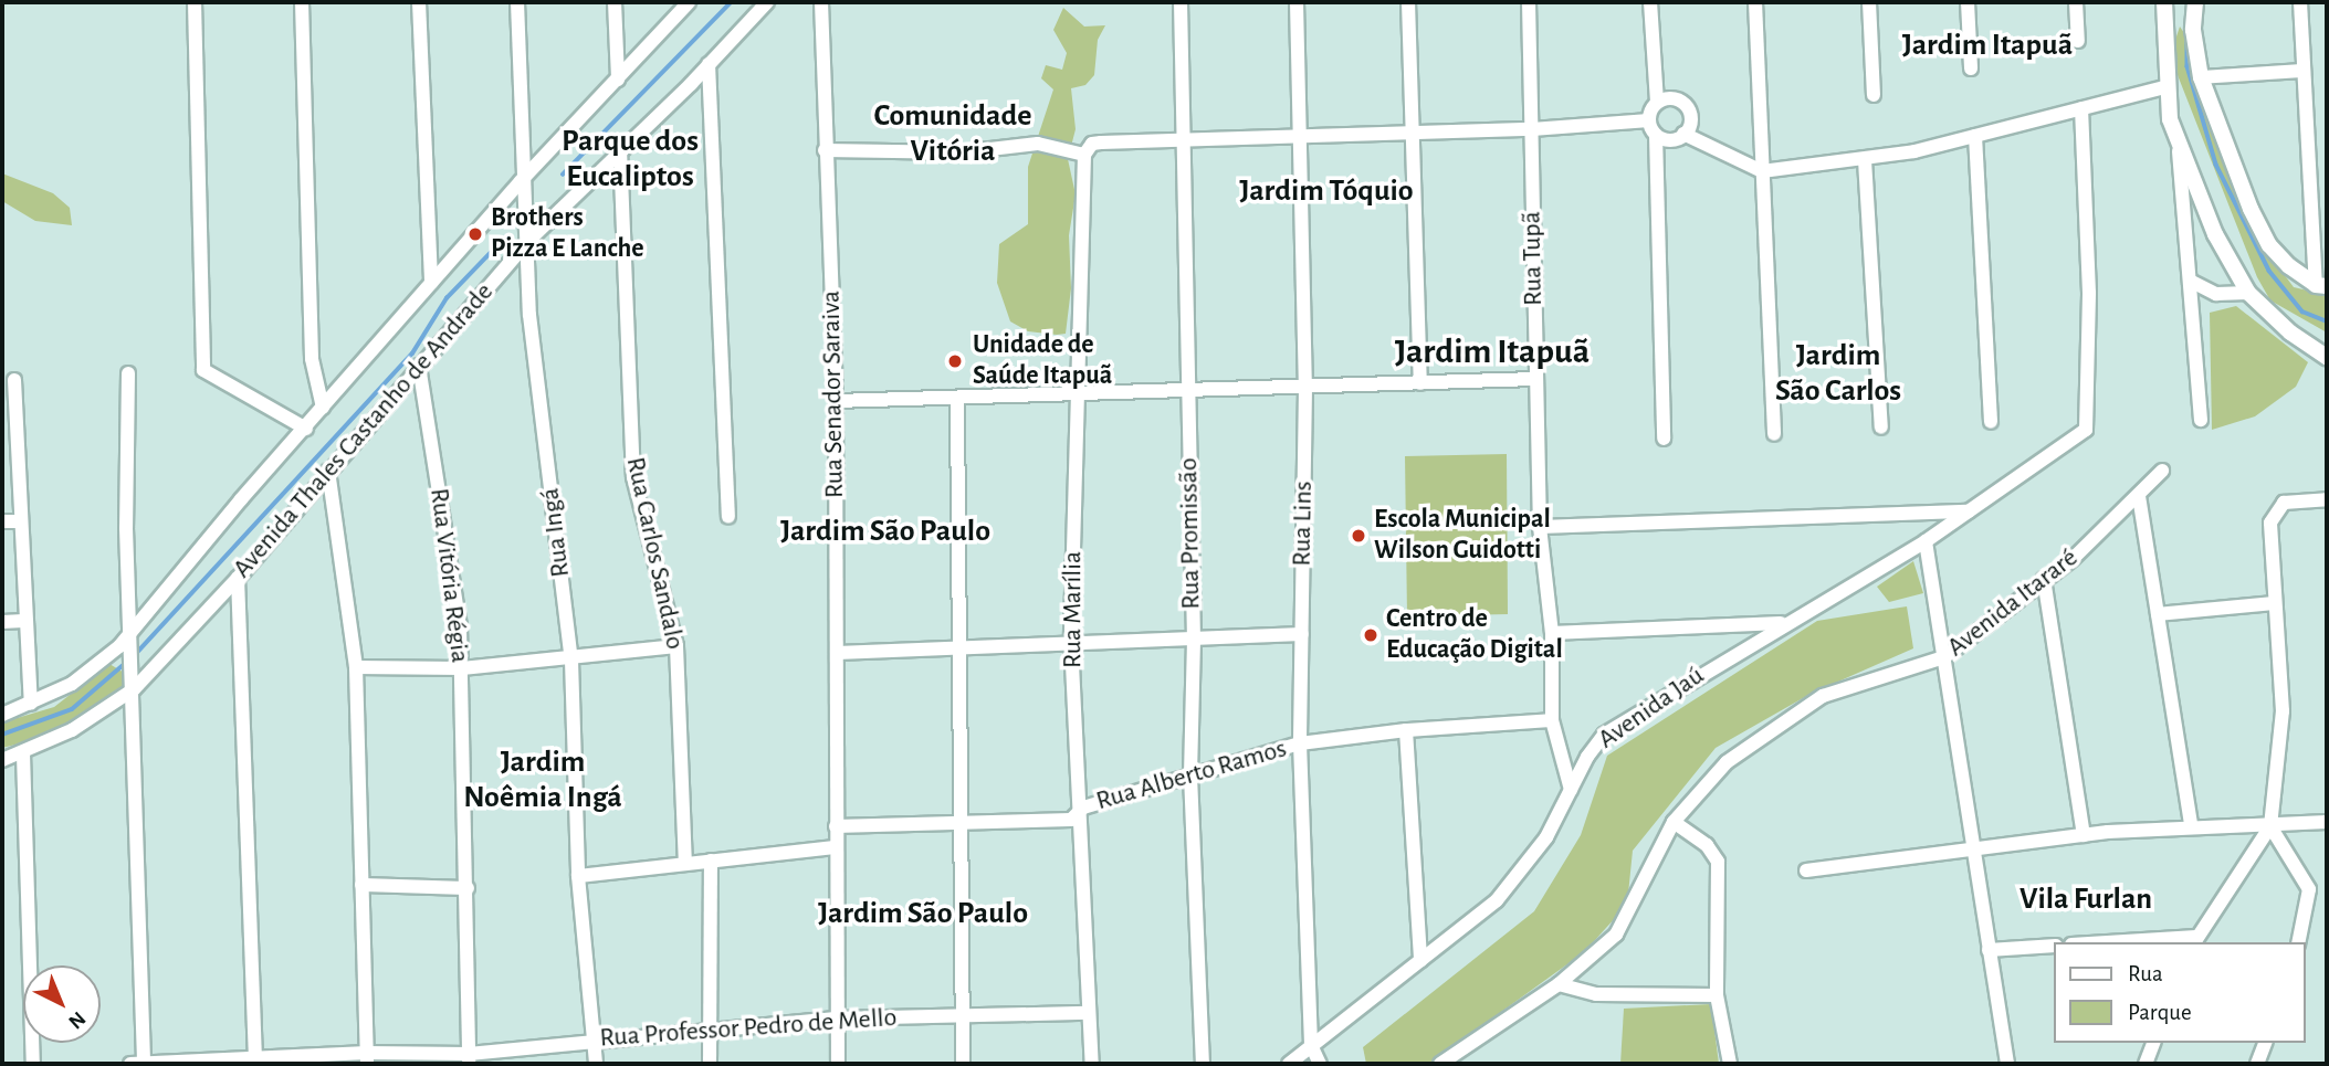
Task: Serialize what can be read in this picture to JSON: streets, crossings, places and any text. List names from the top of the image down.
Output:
{
  "streets": {
    "street": [
      "Rua Tupã",
      "Rua Senador Saraiva",
      "Avenida Thales Castanho de Andrade",
      "Rua Lins",
      "Rua Ingá",
      "Rua Promissão",
      "Rua Carlos Sandalo",
      "Rua Vitória Régia",
      "Avenida Itararé",
      "Rua Marília",
      "Avenida Jaú",
      "Rua Alberto Ramos",
      "Rua Professor Pedro de Mello"
    ]
  },
  "crossings": [
    ["Rua Tupã", "Avenida Jaú"],
    ["Rua Tupã", "Rua Alberto Ramos"],
    ["Rua Senador Saraiva", "Rua Alberto Ramos"],
    ["Rua Senador Saraiva", "Rua Professor Pedro de Mello"],
    ["Avenida Thales Castanho de Andrade", "Rua Ingá"],
    ["Avenida Thales Castanho de Andrade", "Rua Carlos Sandalo"],
    ["Avenida Thales Castanho de Andrade", "Rua Vitória Régia"],
    ["Rua Lins", "Avenida Jaú"],
    ["Rua Lins", "Rua Alberto Ramos"],
    ["Rua Ingá", "Rua Professor Pedro de Mello"],
    ["Rua Promissão", "Rua Alberto Ramos"],
    ["Rua Vitória Régia", "Rua Professor Pedro de Mello"],
    ["Rua Marília", "Rua Alberto Ramos"],
    ["Rua Marília", "Rua Professor Pedro de Mello"]
  ],
  "districts": [
    "Jardim Itapuã",
    "Comunidade Vitória",
    "Parque dos Eucaliptos",
    "Jardim Tóquio",
    "Jardim Itapuã",
    "Jardim São Carlos",
    "Jardim São Paulo",
    "Jardim Noêmia Ingá",
    "Vila Furlan",
    "Jardim São Paulo"
  ],
  "places": [
    "Brothers Pizza E Lanche",
    "Unidade de Saúde Itapuã",
    "Escola Municipal Wilson Guidotti",
    "Centro de Educação Digital"
  ],
  "legend": ["Rua", "Parque"],
  "north": "bottom right"
}
